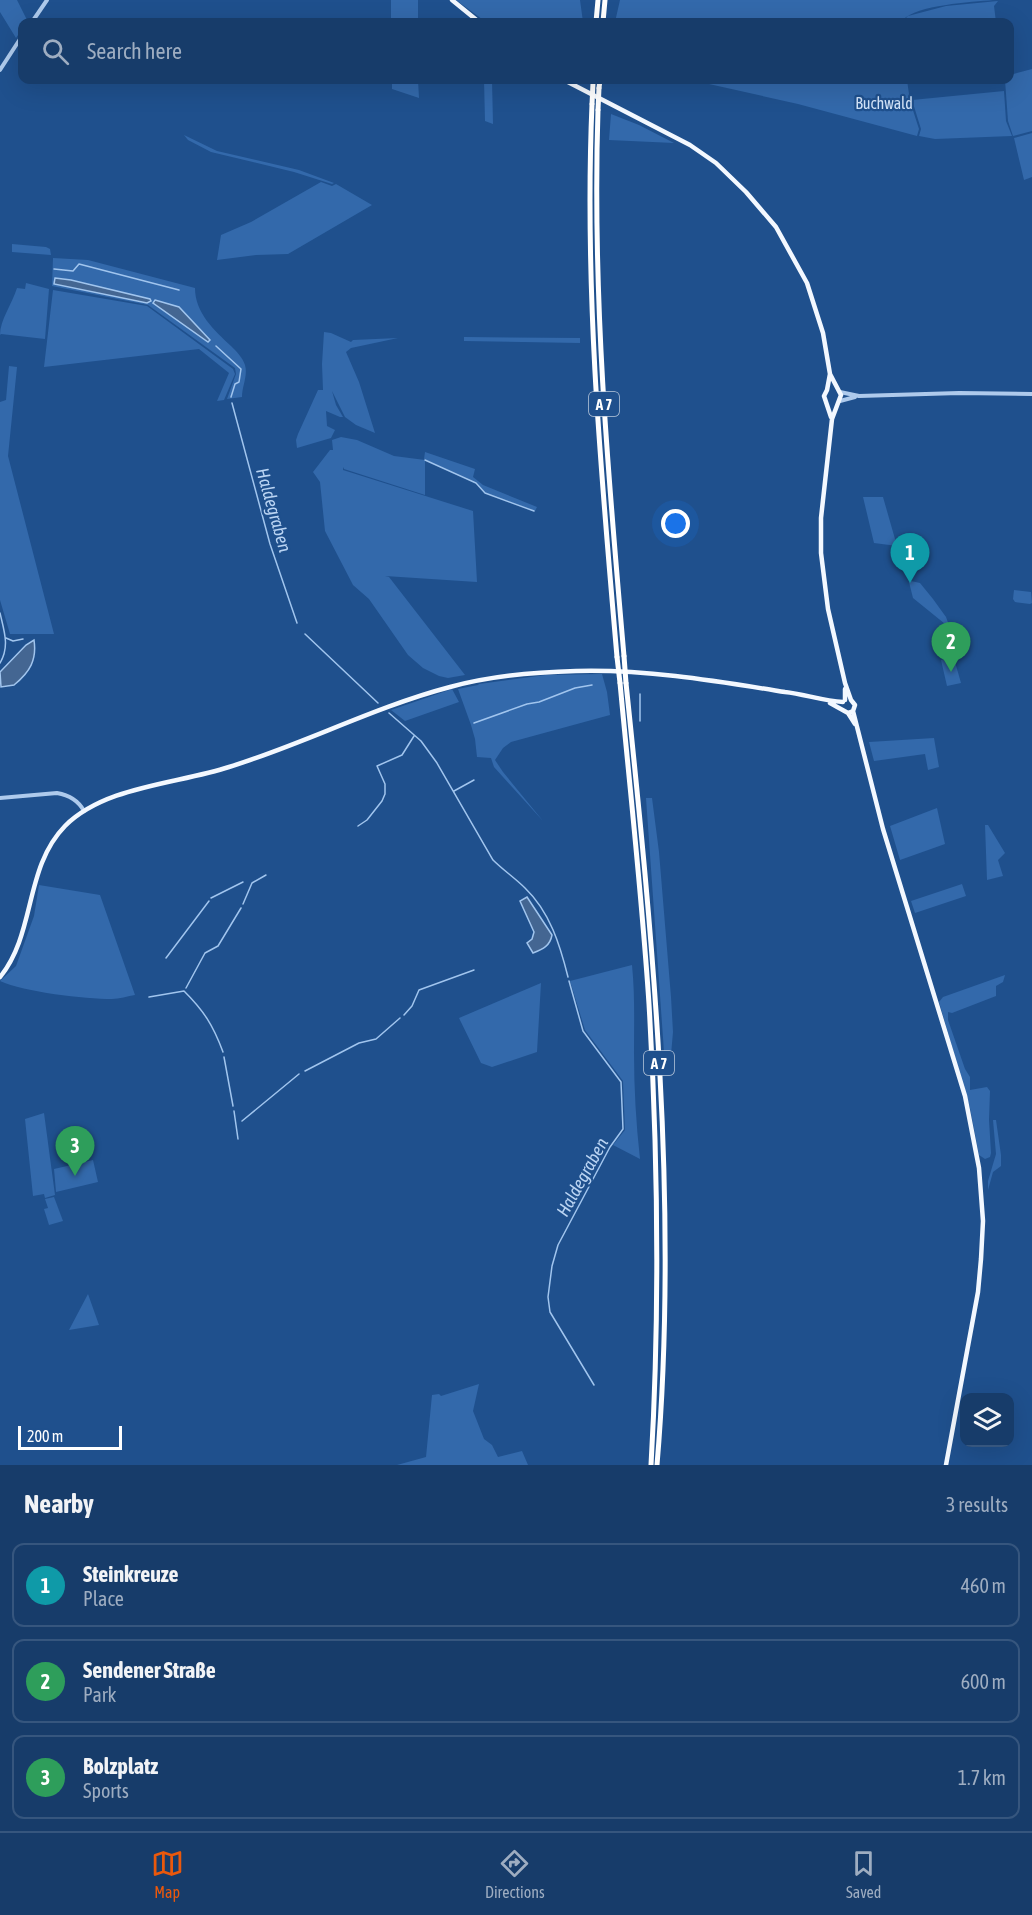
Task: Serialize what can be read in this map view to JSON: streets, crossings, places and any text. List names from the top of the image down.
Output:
{
  "streets": {
    "highway": ["A 7"]
  },
  "water": ["Haldegraben"],
  "parks": ["Buchwald"],
  "scale_bar": "200 m",
  "page": {
    "search": "Search here",
    "pins": ["1", "2", "3"],
    "scale": "200 m",
    "heading": ["Nearby", "3 results"],
    "list": [
      {
        "mark": "1",
        "name": "Steinkreuze",
        "note": "Place",
        "value": "460 m"
      },
      {
        "mark": "2",
        "name": "Sendener Straße",
        "note": "Park",
        "value": "600 m"
      },
      {
        "mark": "3",
        "name": "Bolzplatz",
        "note": "Sports",
        "value": "1.7 km"
      }
    ],
    "nav": ["Map", "Directions", "Saved"]
  }
}
